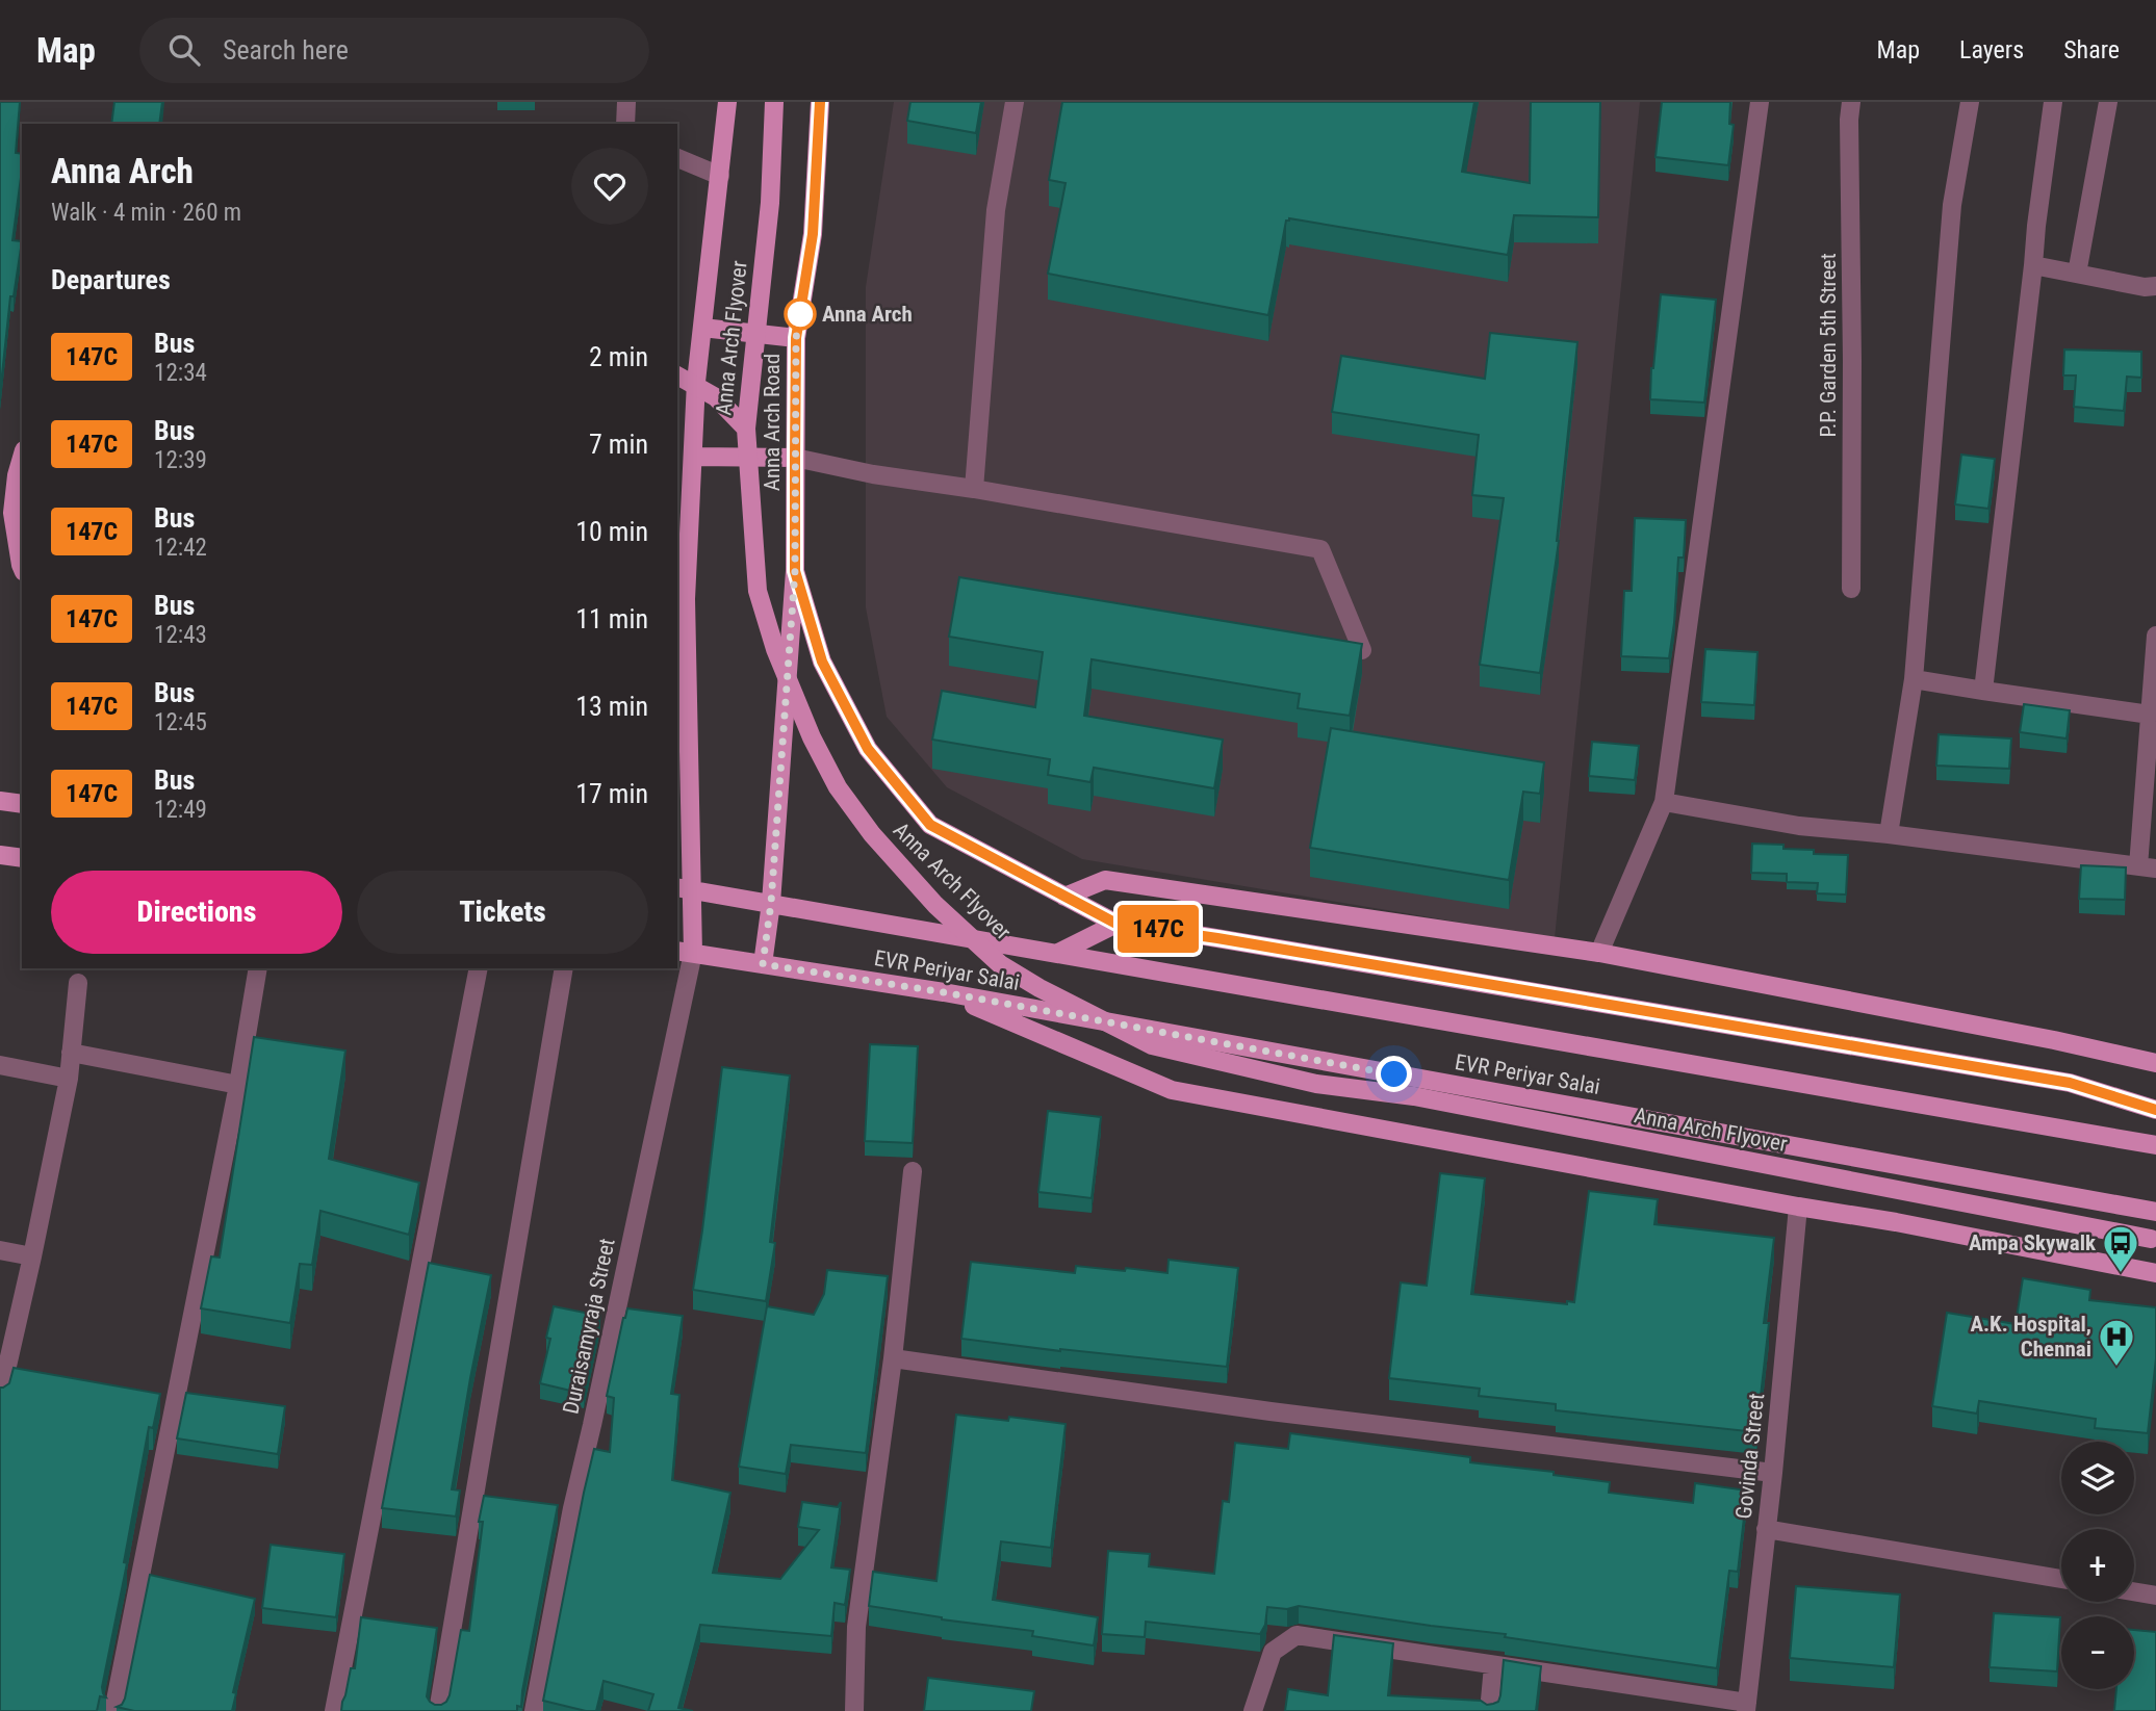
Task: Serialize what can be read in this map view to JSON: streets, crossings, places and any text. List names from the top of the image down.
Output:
{
  "streets": {
    "main road": ["Anna Arch Flyover", "Anna Arch Road", "EVR Periyar Salai"],
    "street": ["P.P. Garden 5th Street", "Duraisamyraja Street", "Govinda Street"]
  },
  "crossings": [
    ["Anna Arch Road", "EVR Periyar Salai"],
    ["EVR Periyar Salai", "Duraisamyraja Street"]
  ],
  "places": {
    "other": ["Anna Arch"],
    "bus stop": ["Ampa Skywalk"],
    "hospital": ["A.K. Hospital, Chennai"]
  },
  "lines": ["bus line 147C"],
  "page": {
    "header": "Map",
    "search": "Search here",
    "nav": ["Map", "Layers", "Share"],
    "on_map": "147C",
    "heading": [
      ["Anna Arch", "Walk · 4 min · 260 m"],
      "Departures"
    ],
    "list": [
      {
        "mark": "147C",
        "name": "Bus",
        "note": "12:34",
        "value": "2 min"
      },
      {
        "mark": "147C",
        "name": "Bus",
        "note": "12:39",
        "value": "7 min"
      },
      {
        "mark": "147C",
        "name": "Bus",
        "note": "12:42",
        "value": "10 min"
      },
      {
        "mark": "147C",
        "name": "Bus",
        "note": "12:43",
        "value": "11 min"
      },
      {
        "mark": "147C",
        "name": "Bus",
        "note": "12:45",
        "value": "13 min"
      },
      {
        "mark": "147C",
        "name": "Bus",
        "note": "12:49",
        "value": "17 min"
      }
    ],
    "buttons": ["Directions", "Tickets"],
    "map_buttons": ["+", "−"]
  }
}
